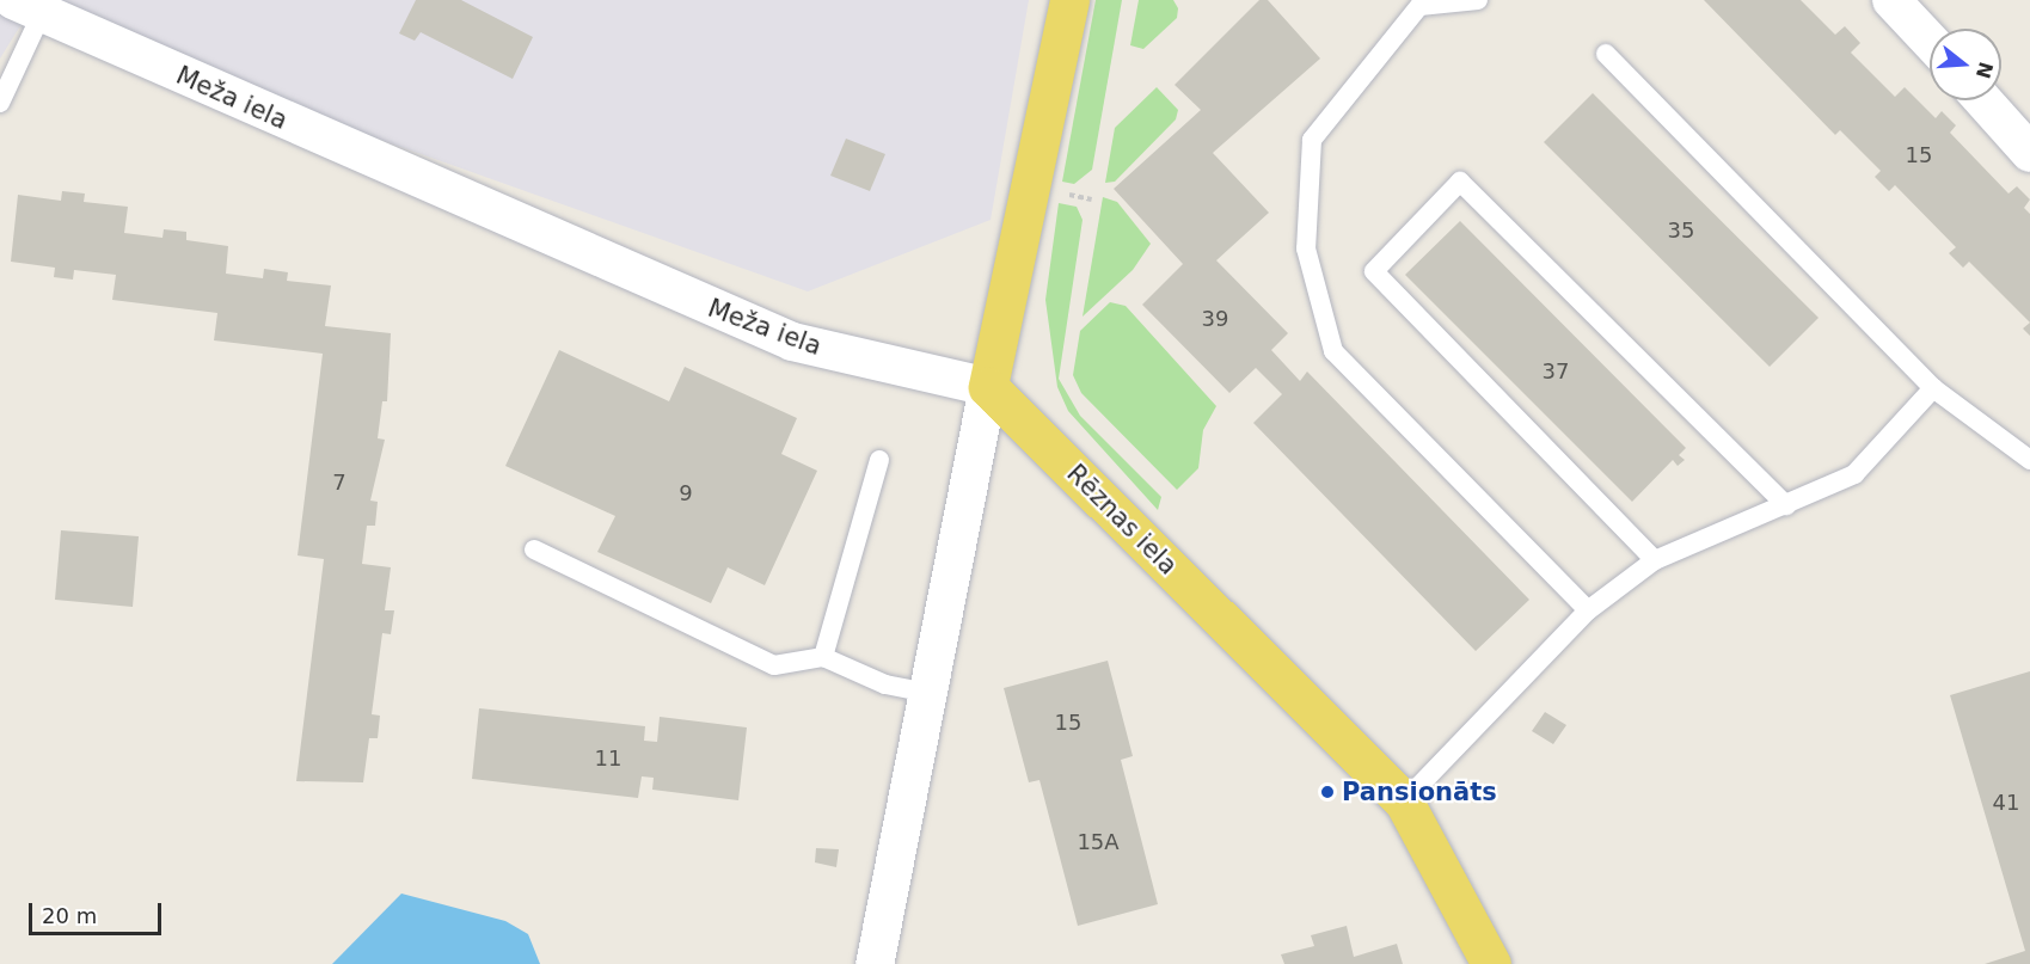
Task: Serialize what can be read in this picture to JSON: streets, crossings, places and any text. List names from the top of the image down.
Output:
{
  "streets": {
    "main road": ["Rēznas iela"],
    "street": ["Meža iela"]
  },
  "crossings": [
    ["Meža iela", "Rēznas iela"]
  ],
  "places": ["Pansionāts"],
  "house_numbers": [
    "15",
    "35",
    "39",
    "37",
    "7",
    "9",
    "15",
    "11",
    "41",
    "15A"
  ],
  "scale_bar": "20 m",
  "north": "right"
}
